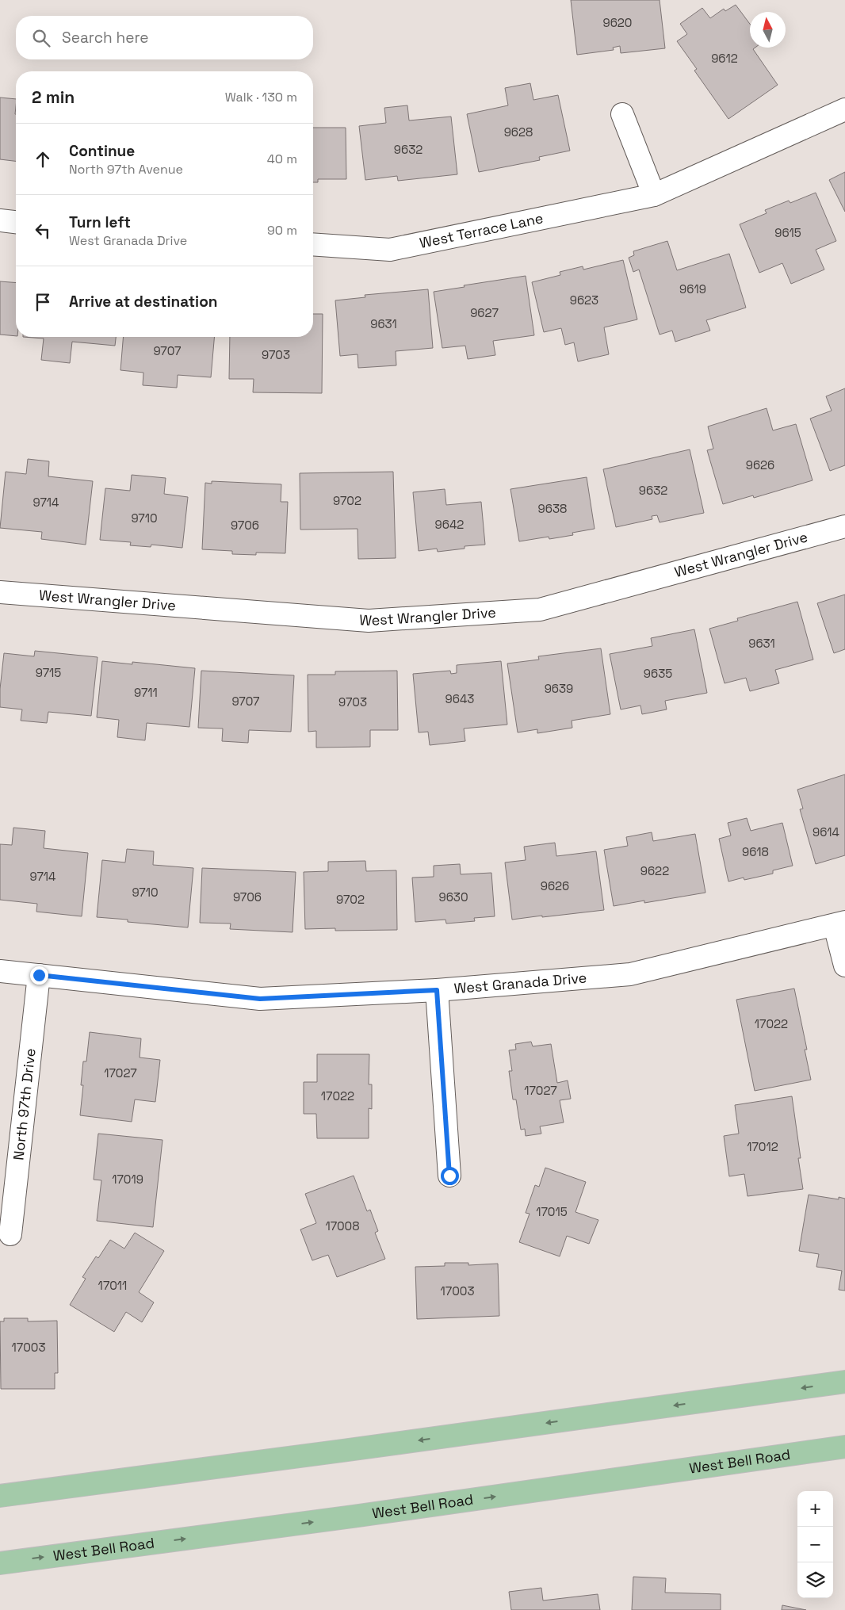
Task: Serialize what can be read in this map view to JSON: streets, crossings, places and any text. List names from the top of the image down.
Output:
{
  "streets": {
    "main road": ["West Bell Road"],
    "street": [
      "West Terrace Lane",
      "West Wrangler Drive",
      "West Granada Drive",
      "North 97th Drive"
    ]
  },
  "crossings": [
    ["West Granada Drive", "North 97th Drive"]
  ],
  "house_numbers": [
    "9620",
    "9612",
    "9628",
    "9632",
    "9615",
    "9619",
    "9623",
    "9627",
    "9631",
    "9707",
    "9703",
    "9626",
    "9632",
    "9702",
    "9714",
    "9638",
    "9710",
    "9642",
    "9706",
    "9631",
    "9715",
    "9635",
    "9639",
    "9711",
    "9643",
    "9707",
    "9703",
    "9614",
    "9618",
    "9622",
    "9714",
    "9626",
    "9710",
    "9706",
    "9630",
    "9702",
    "17022",
    "17027",
    "17027",
    "17022",
    "17012",
    "17019",
    "17015",
    "17008",
    "17011",
    "17003",
    "17003"
  ],
  "north": "top",
  "page": {
    "search": "Search here",
    "heading": ["2 min", "Walk · 130 m"],
    "list": [
      ["Continue", "North 97th Avenue", "40 m"],
      ["Turn left", "West Granada Drive", "90 m"],
      "Arrive at destination"
    ],
    "map_buttons": ["+", "−"]
  }
}
